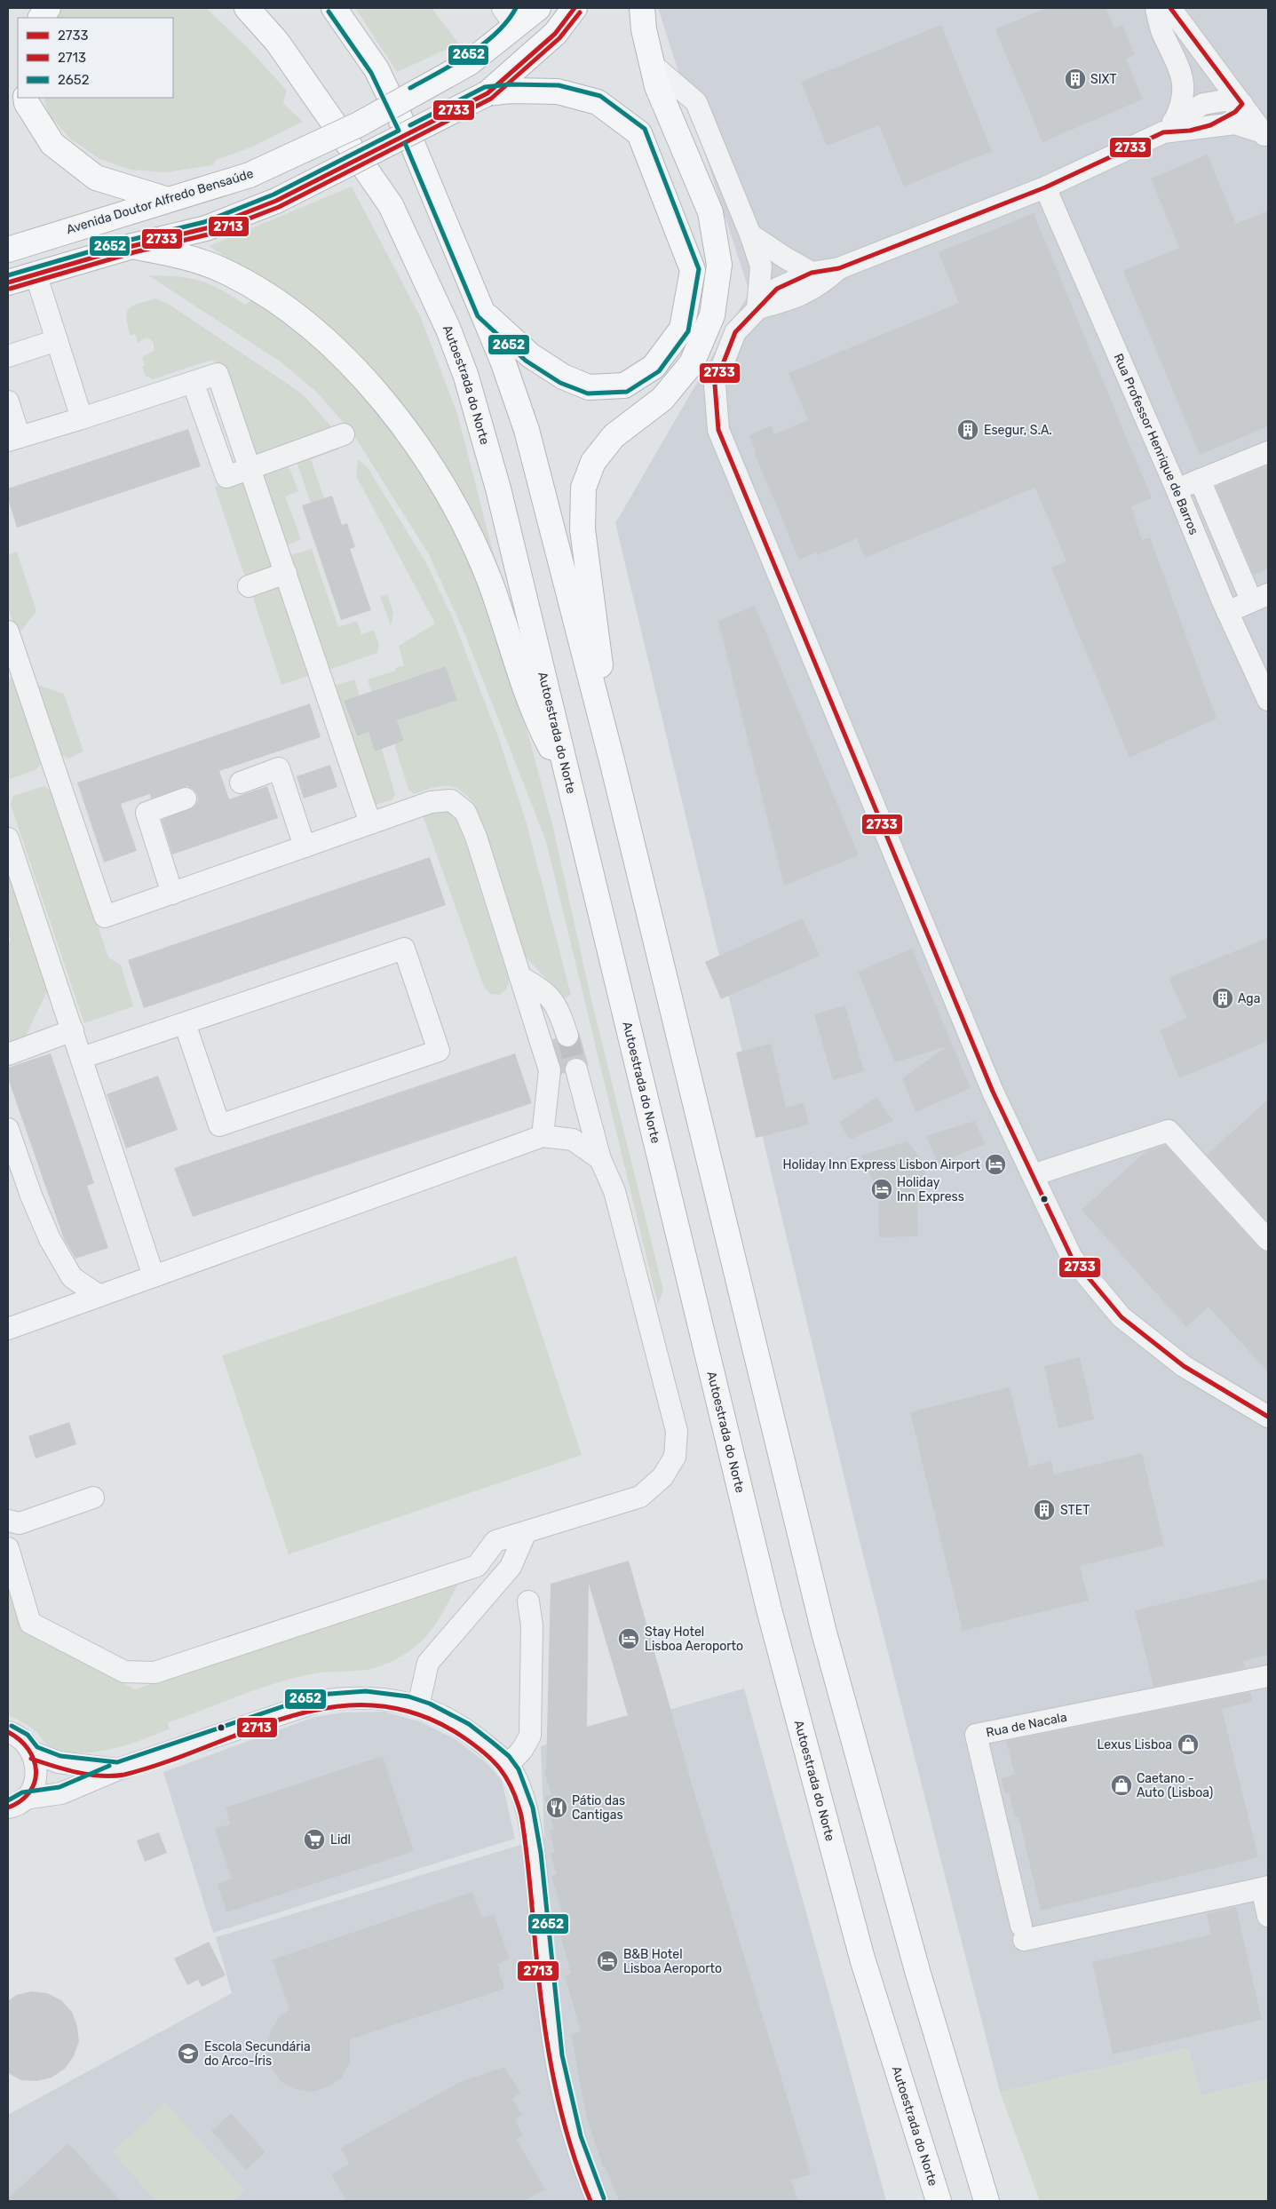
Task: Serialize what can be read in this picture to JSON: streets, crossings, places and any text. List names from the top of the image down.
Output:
{
  "streets": {
    "highway": ["Avenida Doutor Alfredo Bensaúde", "Autoestrada do Norte"],
    "street": ["Rua Professor Henrique de Barros", "Rua de Nacala"]
  },
  "places": {
    "building": [
      "SIXT",
      "Esegur, S.A.",
      "Aga",
      "STET"
    ],
    "hotel": [
      "Holiday Inn Express Lisbon Airport",
      "Holiday Inn Express",
      "Stay Hotel Lisboa Aeroporto",
      "B&B Hotel Lisboa Aeroporto"
    ],
    "shop": ["Lexus Lisboa", "Caetano - Auto (Lisboa)"],
    "restaurant": ["Pátio das Cantigas"],
    "supermarket": ["Lidl"],
    "school or university": ["Escola Secundária do Arco-Íris"]
  },
  "lines": ["transit line 2733", "transit line 2652", "transit line 2713"],
  "legend": ["2733", "2713", "2652"]
}
